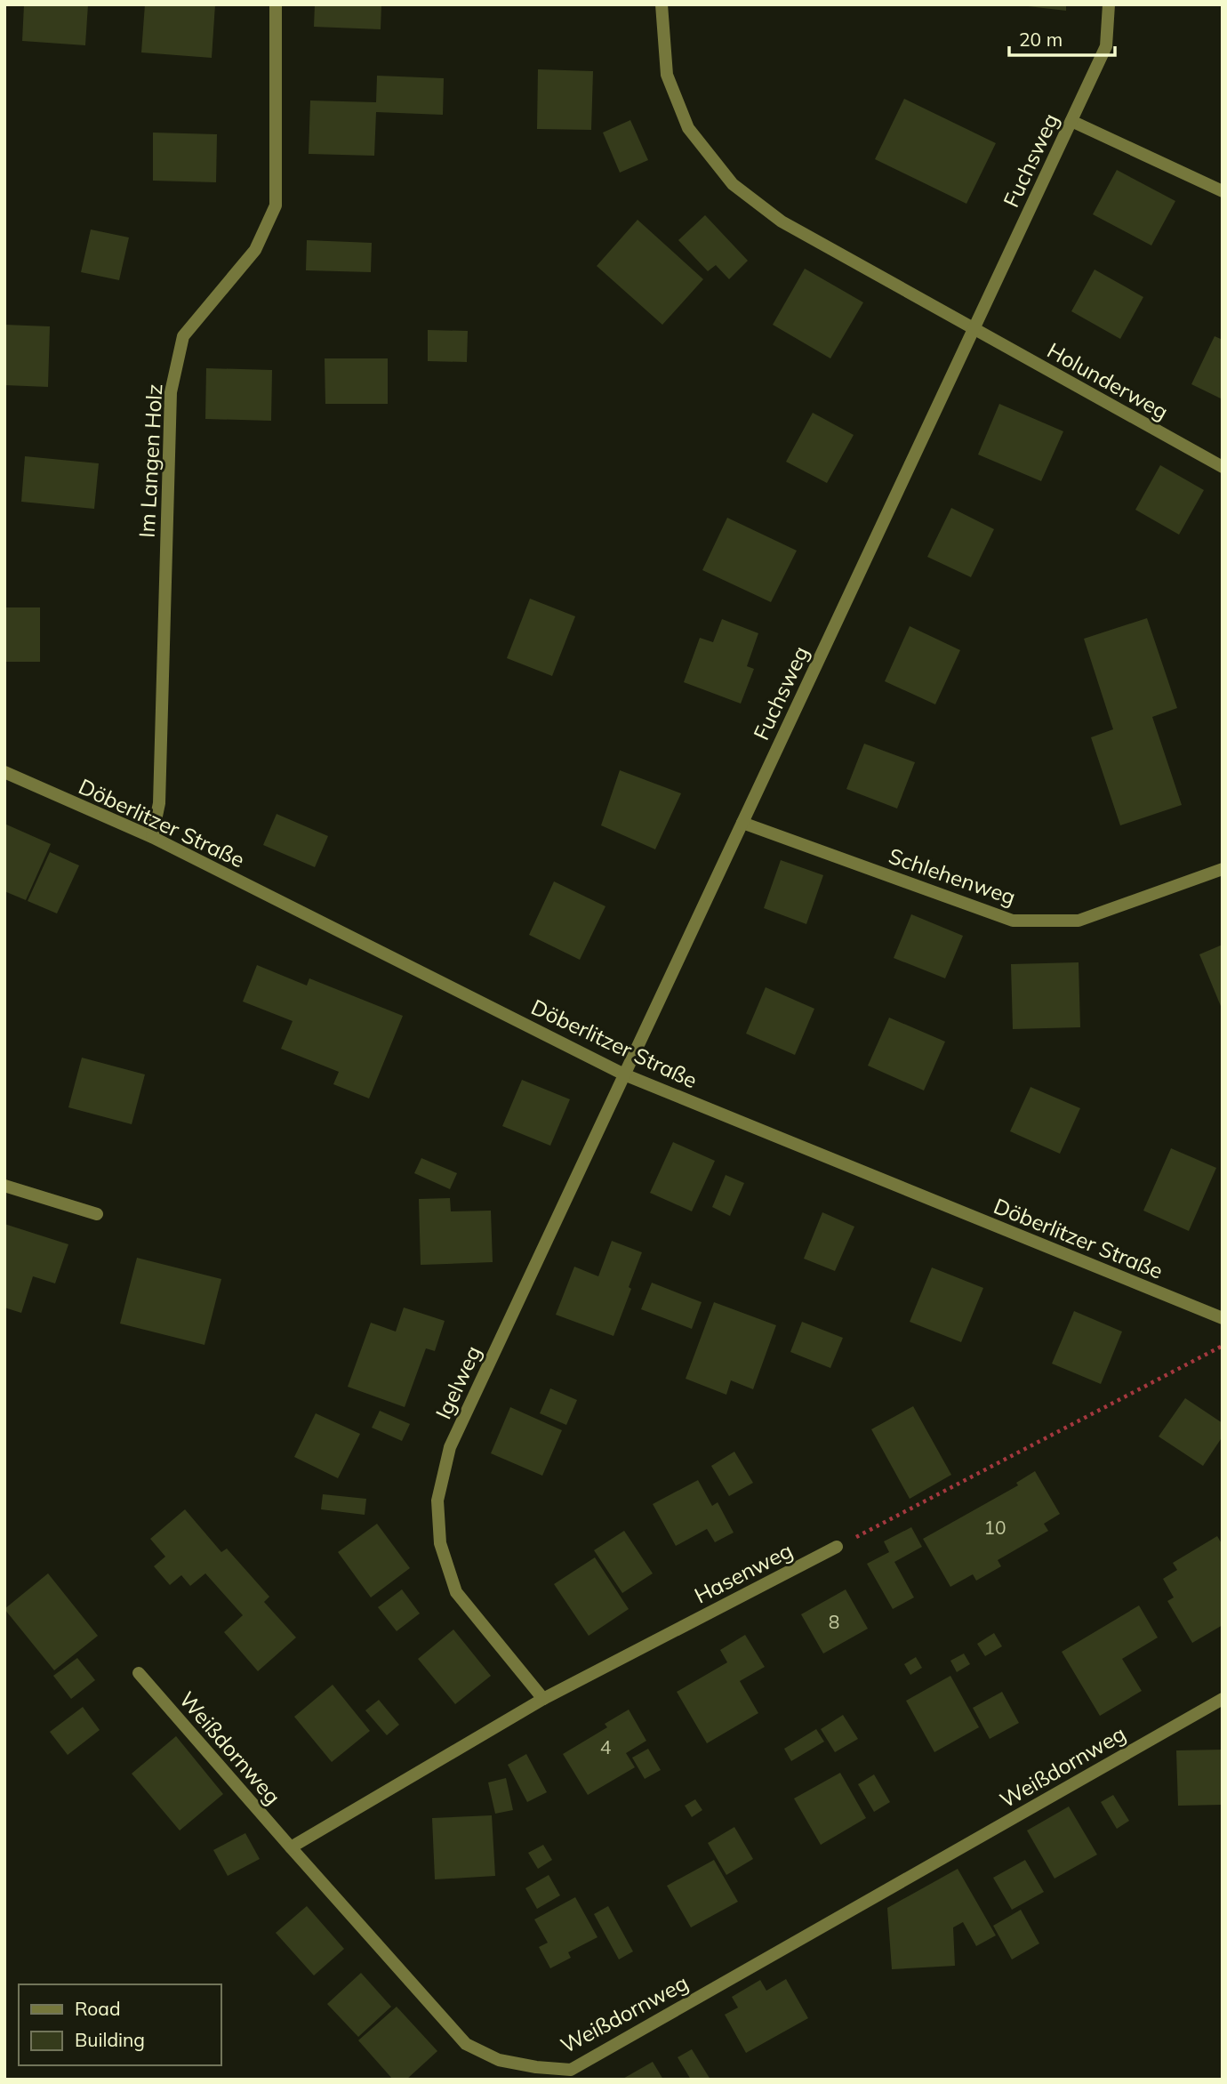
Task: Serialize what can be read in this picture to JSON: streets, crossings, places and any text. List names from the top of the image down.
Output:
{
  "streets": {
    "street": [
      "Fuchsweg",
      "Holunderweg",
      "Im Langen Holz",
      "Döberlitzer Straße",
      "Schlehenweg",
      "Igelweg",
      "Hasenweg",
      "Weißdornweg"
    ]
  },
  "crossings": [
    ["Fuchsweg", "Holunderweg"],
    ["Fuchsweg", "Döberlitzer Straße"],
    ["Fuchsweg", "Schlehenweg"],
    ["Fuchsweg", "Igelweg"],
    ["Im Langen Holz", "Döberlitzer Straße"],
    ["Döberlitzer Straße", "Igelweg"],
    ["Igelweg", "Hasenweg"],
    ["Hasenweg", "Weißdornweg"]
  ],
  "house_numbers": ["10", "8", "4"],
  "legend": ["Road", "Building"],
  "scale_bar": "20 m"
}
